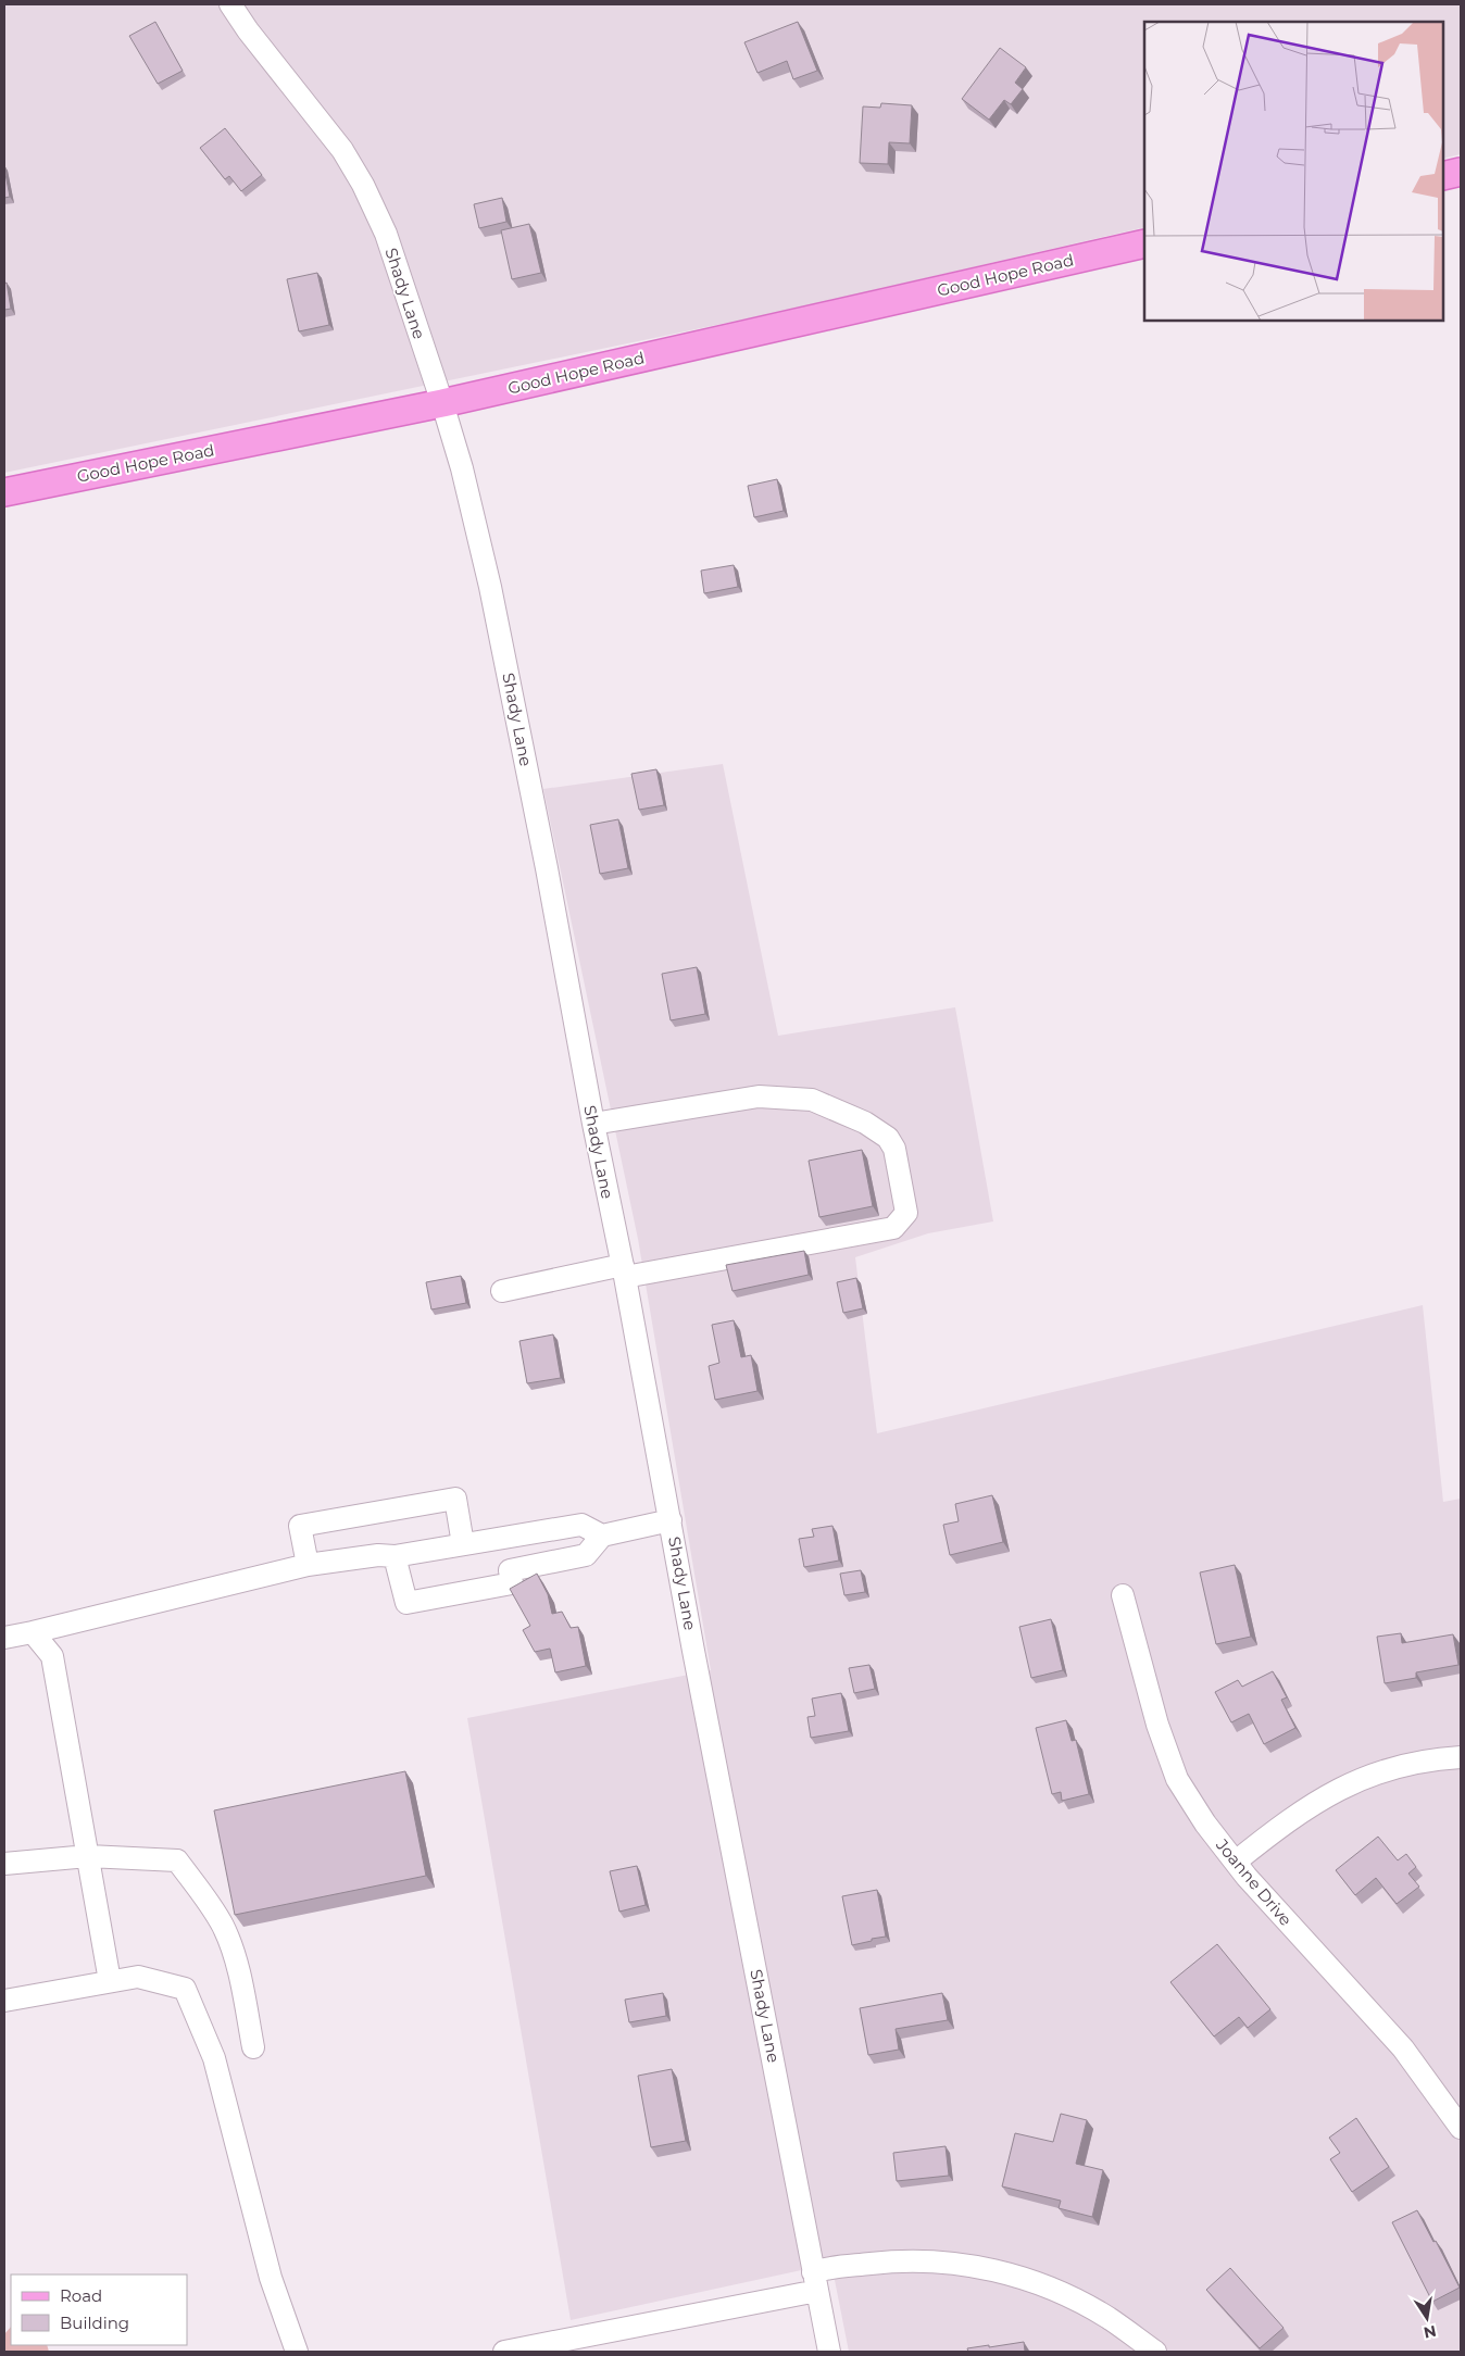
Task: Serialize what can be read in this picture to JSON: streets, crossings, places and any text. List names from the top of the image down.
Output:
{
  "streets": {
    "main road": ["Good Hope Road"],
    "street": ["Shady Lane", "Joanne Drive"]
  },
  "crossings": [
    ["Good Hope Road", "Shady Lane"]
  ],
  "legend": ["Road", "Building"],
  "north": "bottom"
}
